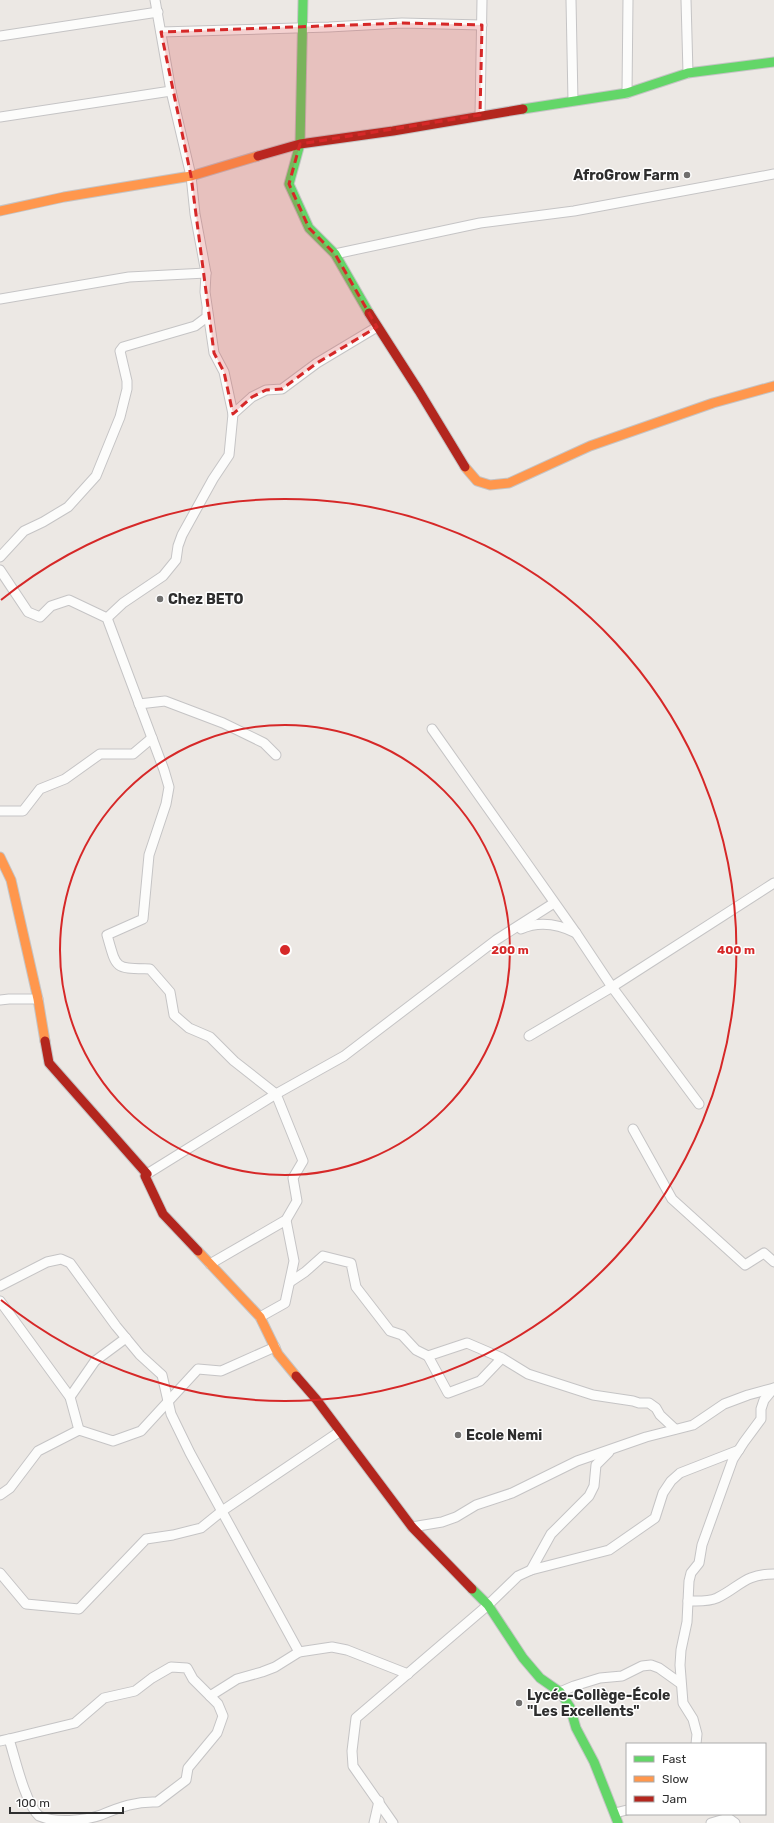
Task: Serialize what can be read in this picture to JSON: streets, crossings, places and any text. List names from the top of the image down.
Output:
{
  "places": [
    "AfroGrow Farm",
    "Chez BETO",
    "Ecole Nemi",
    "Lycée-Collège-École \"Les Excellents\""
  ],
  "legend": ["Fast", "Slow", "Jam"],
  "scale_bar": "100 m",
  "rings": ["200 m", "400 m"]
}
